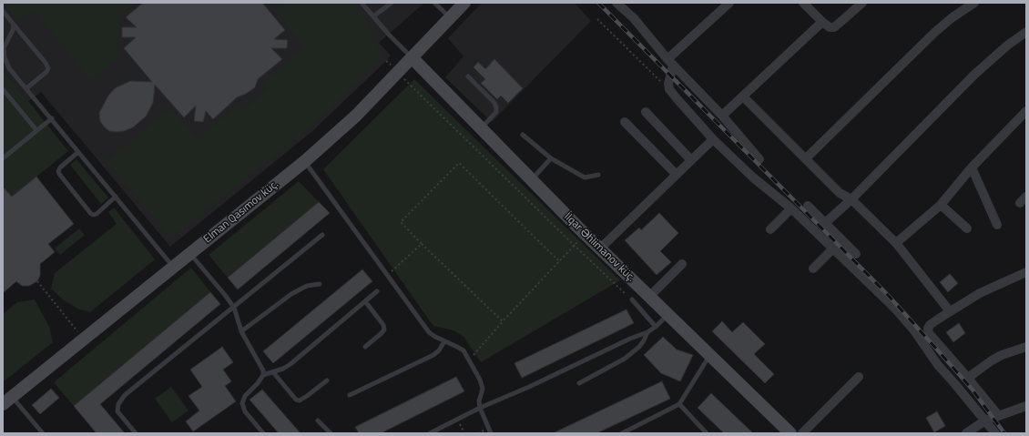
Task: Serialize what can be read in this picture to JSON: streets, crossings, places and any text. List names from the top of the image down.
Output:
{
  "streets": {
    "main road": ["Elman Qasımov küç.", "İlqar Əhlimanov küç."]
  },
  "crossings": [
    ["Elman Qasımov küç.", "İlqar Əhlimanov küç."]
  ]
}
